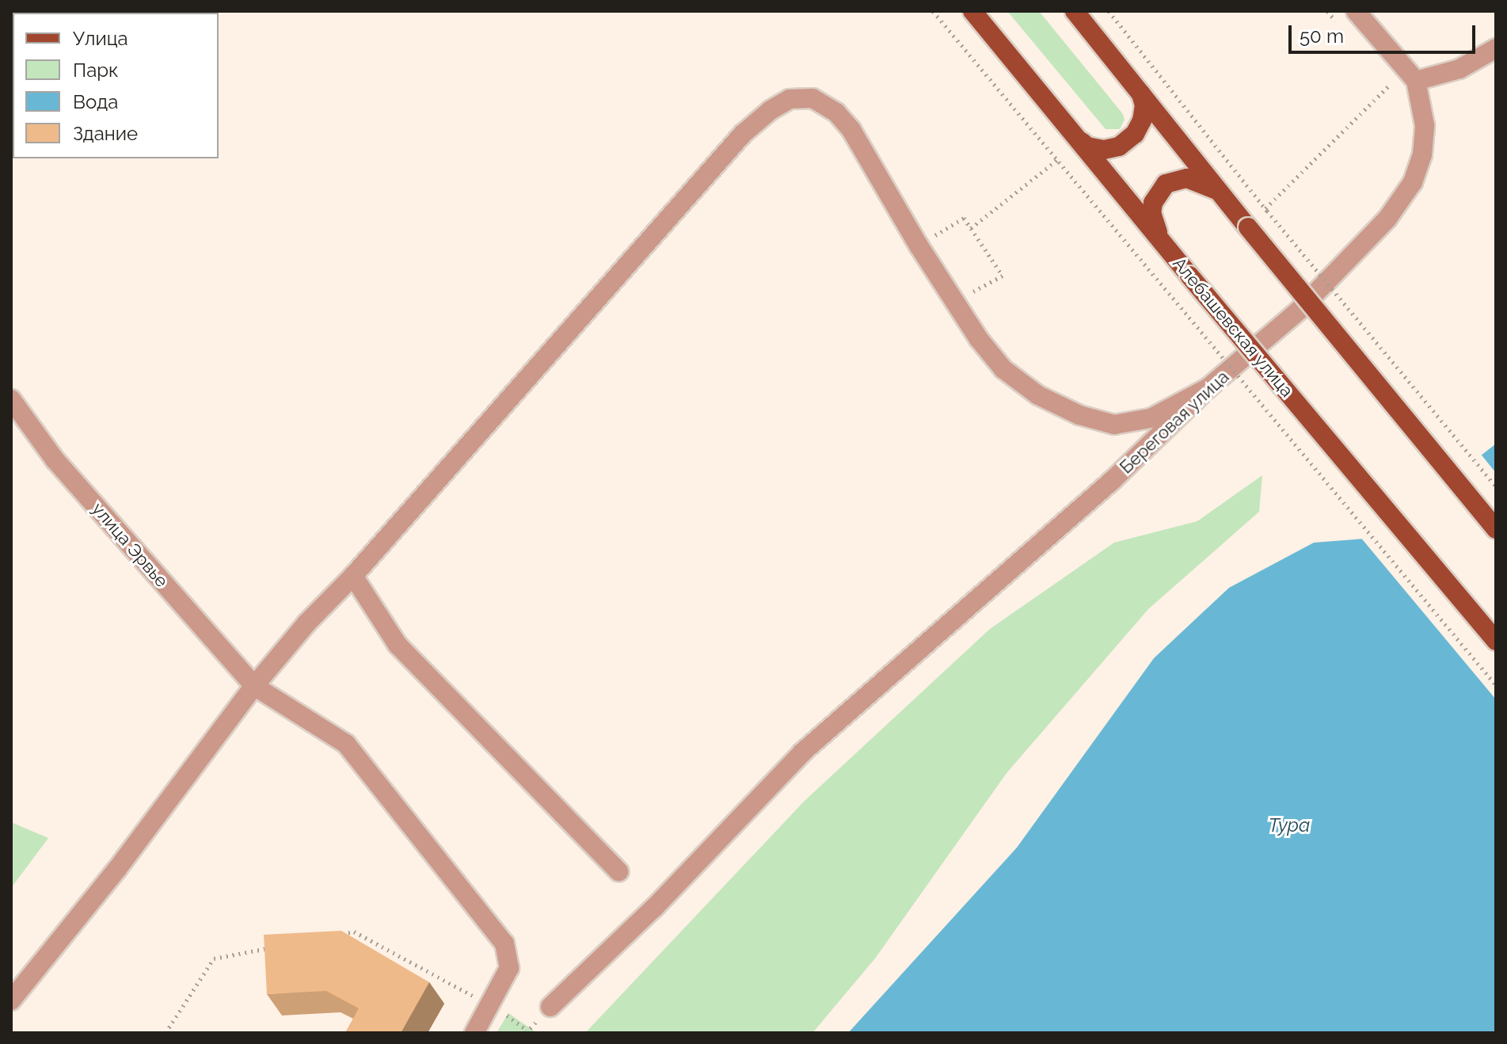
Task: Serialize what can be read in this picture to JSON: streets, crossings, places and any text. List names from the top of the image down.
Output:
{
  "streets": {
    "main road": ["Алебашевская улица"],
    "street": ["Береговая улица", "улица Эрвье"]
  },
  "water": ["Тура"],
  "legend": [
    "Улица",
    "Парк",
    "Вода",
    "Здание"
  ],
  "scale_bar": "50 m"
}
